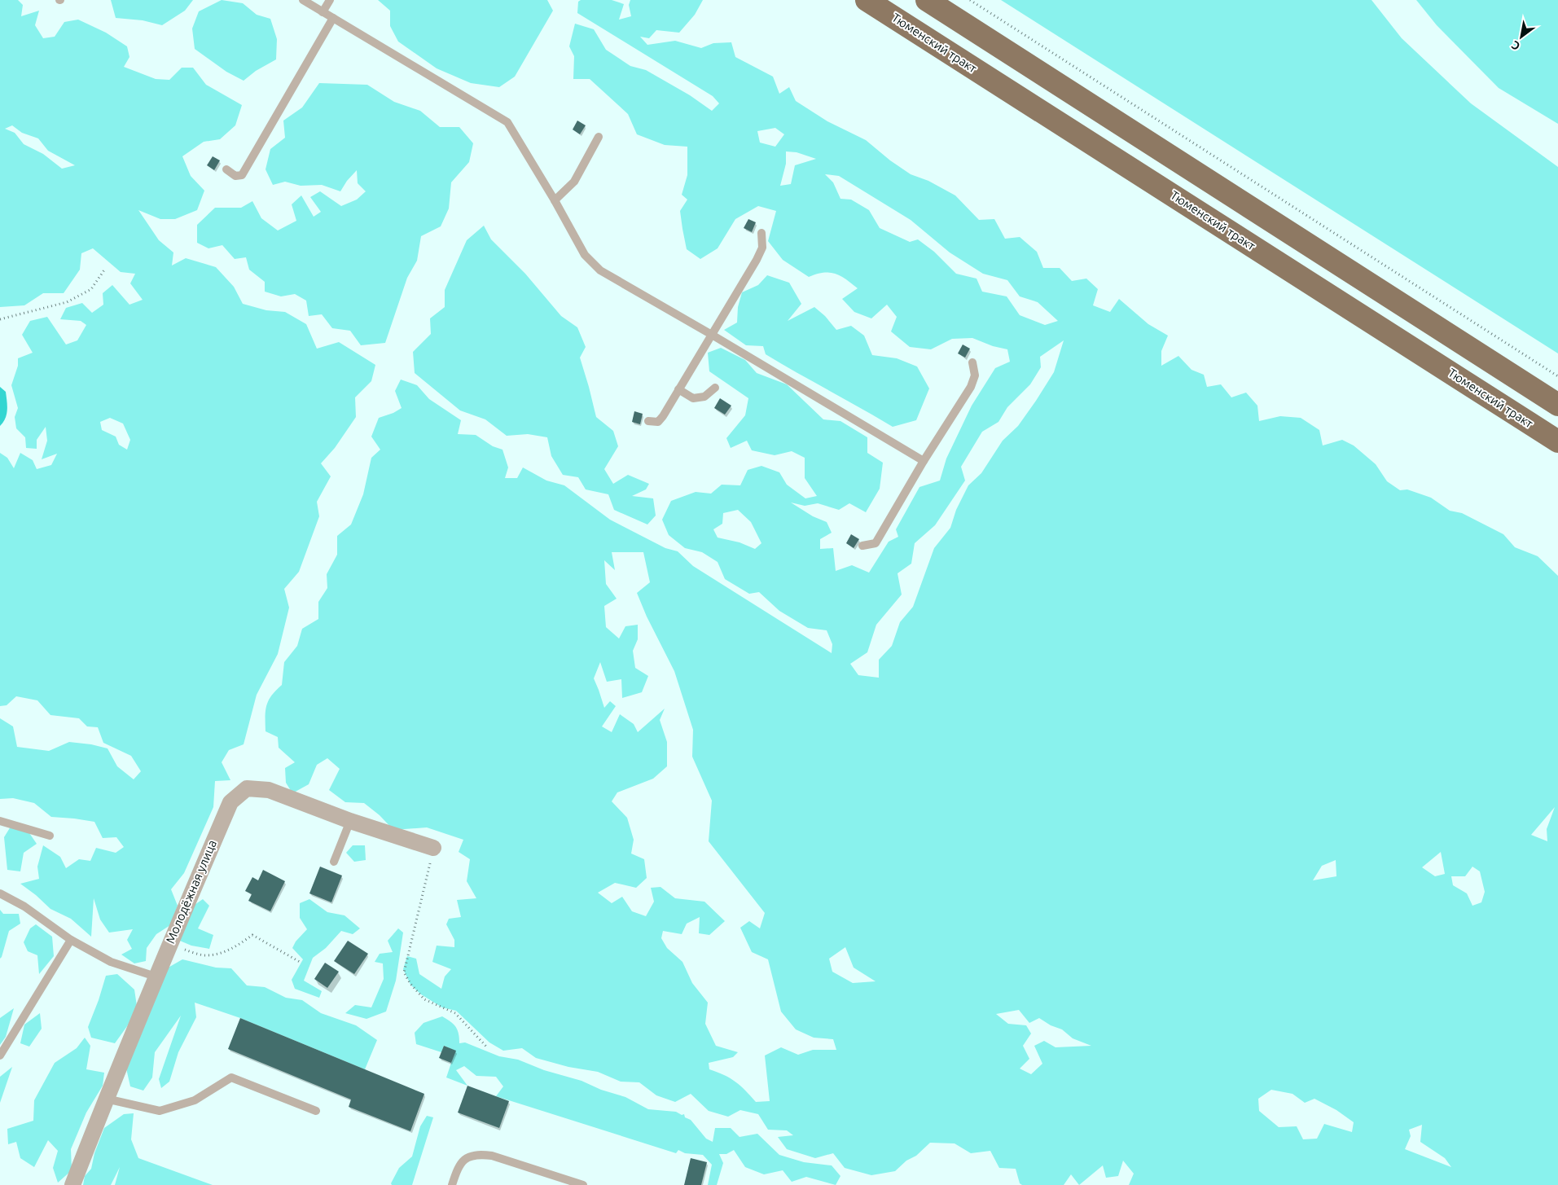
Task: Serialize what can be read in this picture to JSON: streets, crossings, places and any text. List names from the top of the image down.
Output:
{
  "streets": {
    "main road": ["Тюменский тракт"],
    "street": ["Молодёжная улица"]
  },
  "north": "bottom left"
}
